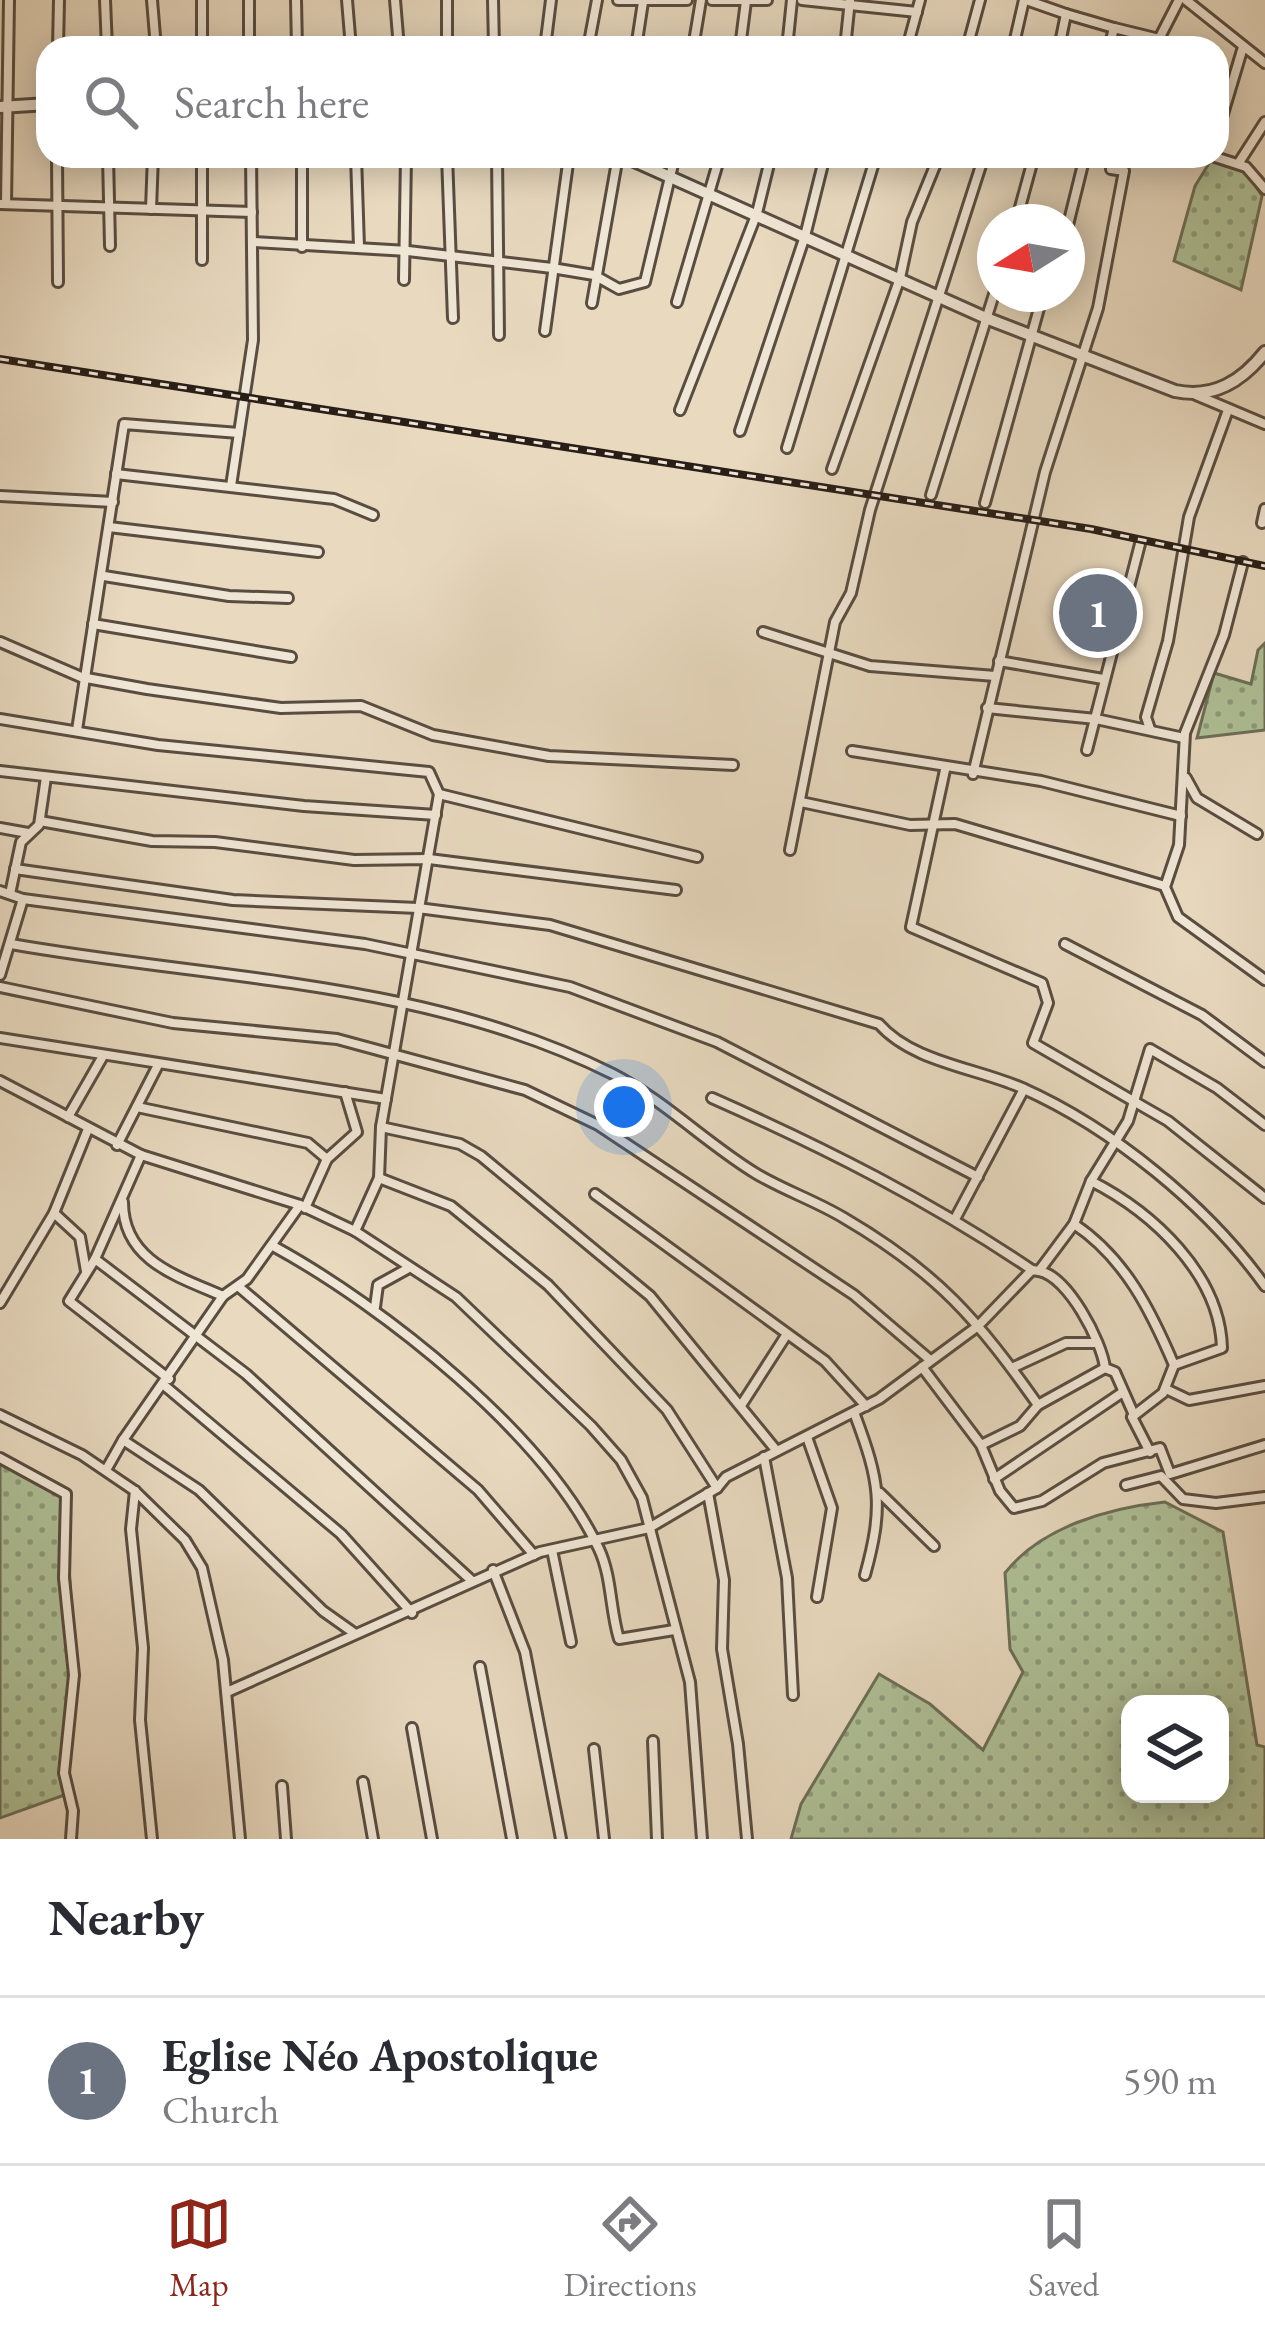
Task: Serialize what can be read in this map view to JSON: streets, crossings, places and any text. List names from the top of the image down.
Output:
{
  "north": "left",
  "page": {
    "search": "Search here",
    "pins": "1",
    "heading": "Nearby",
    "list": [
      {
        "mark": "1",
        "name": "Eglise Néo Apostolique",
        "note": "Church",
        "value": "590 m"
      }
    ],
    "nav": ["Map", "Directions", "Saved"]
  }
}
